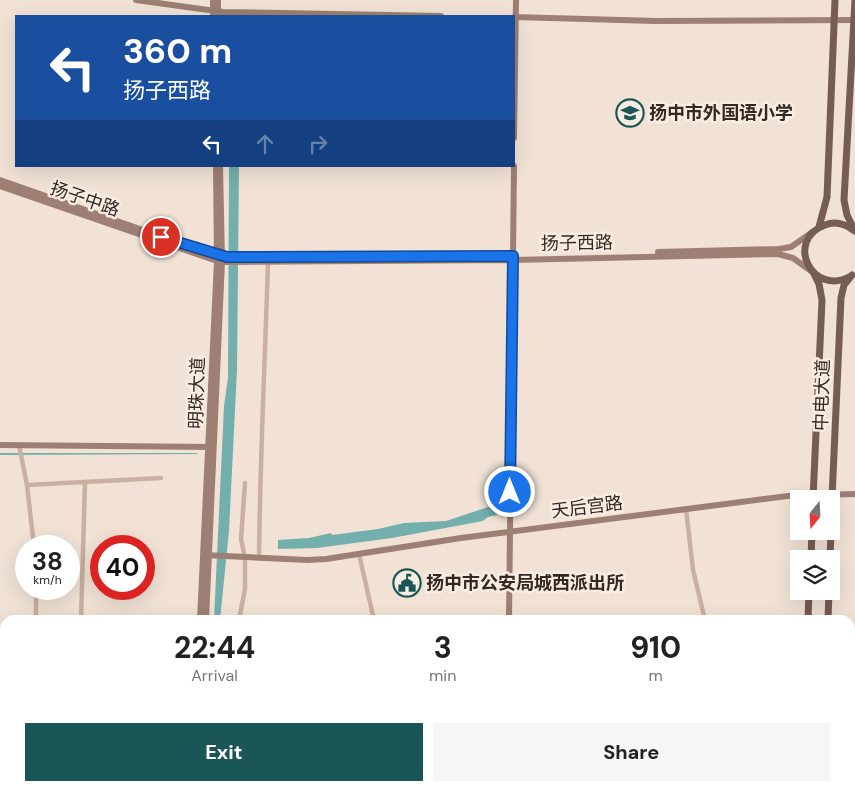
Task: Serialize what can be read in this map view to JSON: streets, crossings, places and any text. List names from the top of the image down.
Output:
{
  "streets": {
    "main road": [
      "扬子中路",
      "扬子西路",
      "明珠大道",
      "中电大道",
      "天后宫路"
    ]
  },
  "crossings": [
    ["扬子中路", "扬子西路"],
    ["扬子中路", "明珠大道"],
    ["扬子西路", "明珠大道"],
    ["扬子西路", "中电大道"],
    ["明珠大道", "天后宫路"]
  ],
  "places": {
    "school or university": ["扬中市外国语小学"],
    "public building": ["扬中市公安局城西派出所"]
  },
  "north": "bottom",
  "page": {
    "turn": ["360 m", "扬子西路"],
    "speed": "38 km/h",
    "limit": "40",
    "eta": [
      "22:44",
      "Arrival",
      "3",
      "min",
      "910",
      "m"
    ],
    "buttons": ["Exit", "Share"]
  }
}
